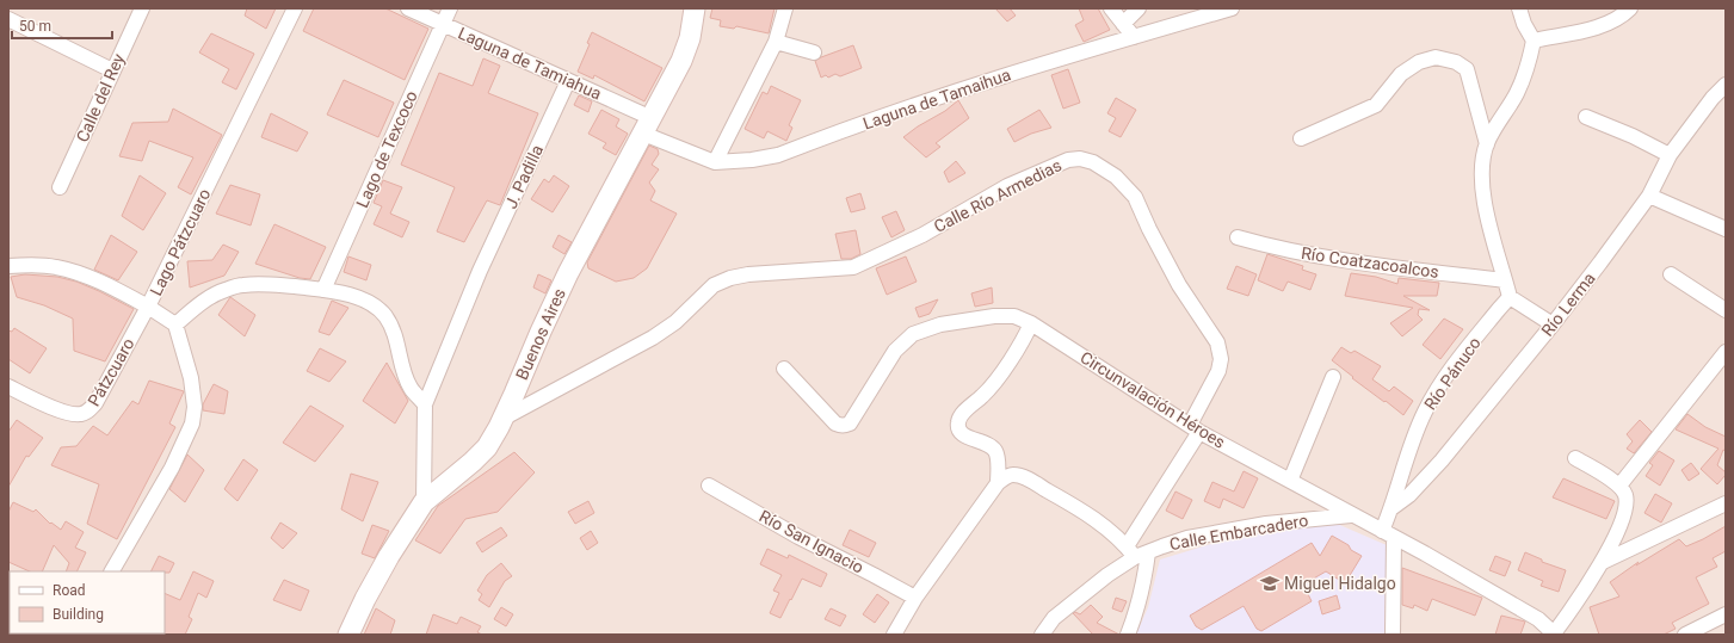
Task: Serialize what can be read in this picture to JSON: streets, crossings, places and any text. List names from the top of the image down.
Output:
{
  "streets": {
    "street": [
      "Laguna de Tamiahua",
      "Calle del Rey",
      "Laguna de Tamaihua",
      "Lago de Texcoco",
      "J. Padilla",
      "Calle Río Armedias",
      "Lago Pátzcuaro",
      "Río Coatzacoalcos",
      "Río Lerma",
      "Buenos Aires",
      "Pátzcuaro",
      "Río Pánuco",
      "Circunvalación Héroes",
      "Calle Embarcadero",
      "Río San Ignacio"
    ]
  },
  "crossings": [
    ["Laguna de Tamiahua", "Laguna de Tamaihua"],
    ["Laguna de Tamiahua", "Lago de Texcoco"],
    ["Laguna de Tamiahua", "J. Padilla"],
    ["Laguna de Tamiahua", "Buenos Aires"],
    ["Laguna de Tamaihua", "Buenos Aires"],
    ["Calle Río Armedias", "Buenos Aires"],
    ["Calle Río Armedias", "Circunvalación Héroes"],
    ["Calle Río Armedias", "Calle Embarcadero"],
    ["Lago Pátzcuaro", "Pátzcuaro"],
    ["Río Lerma", "Río Pánuco"],
    ["Río Pánuco", "Circunvalación Héroes"],
    ["Circunvalación Héroes", "Calle Embarcadero"]
  ],
  "places": {
    "school or university": ["Miguel Hidalgo"]
  },
  "legend": ["Road", "Building"],
  "scale_bar": "50 m"
}
